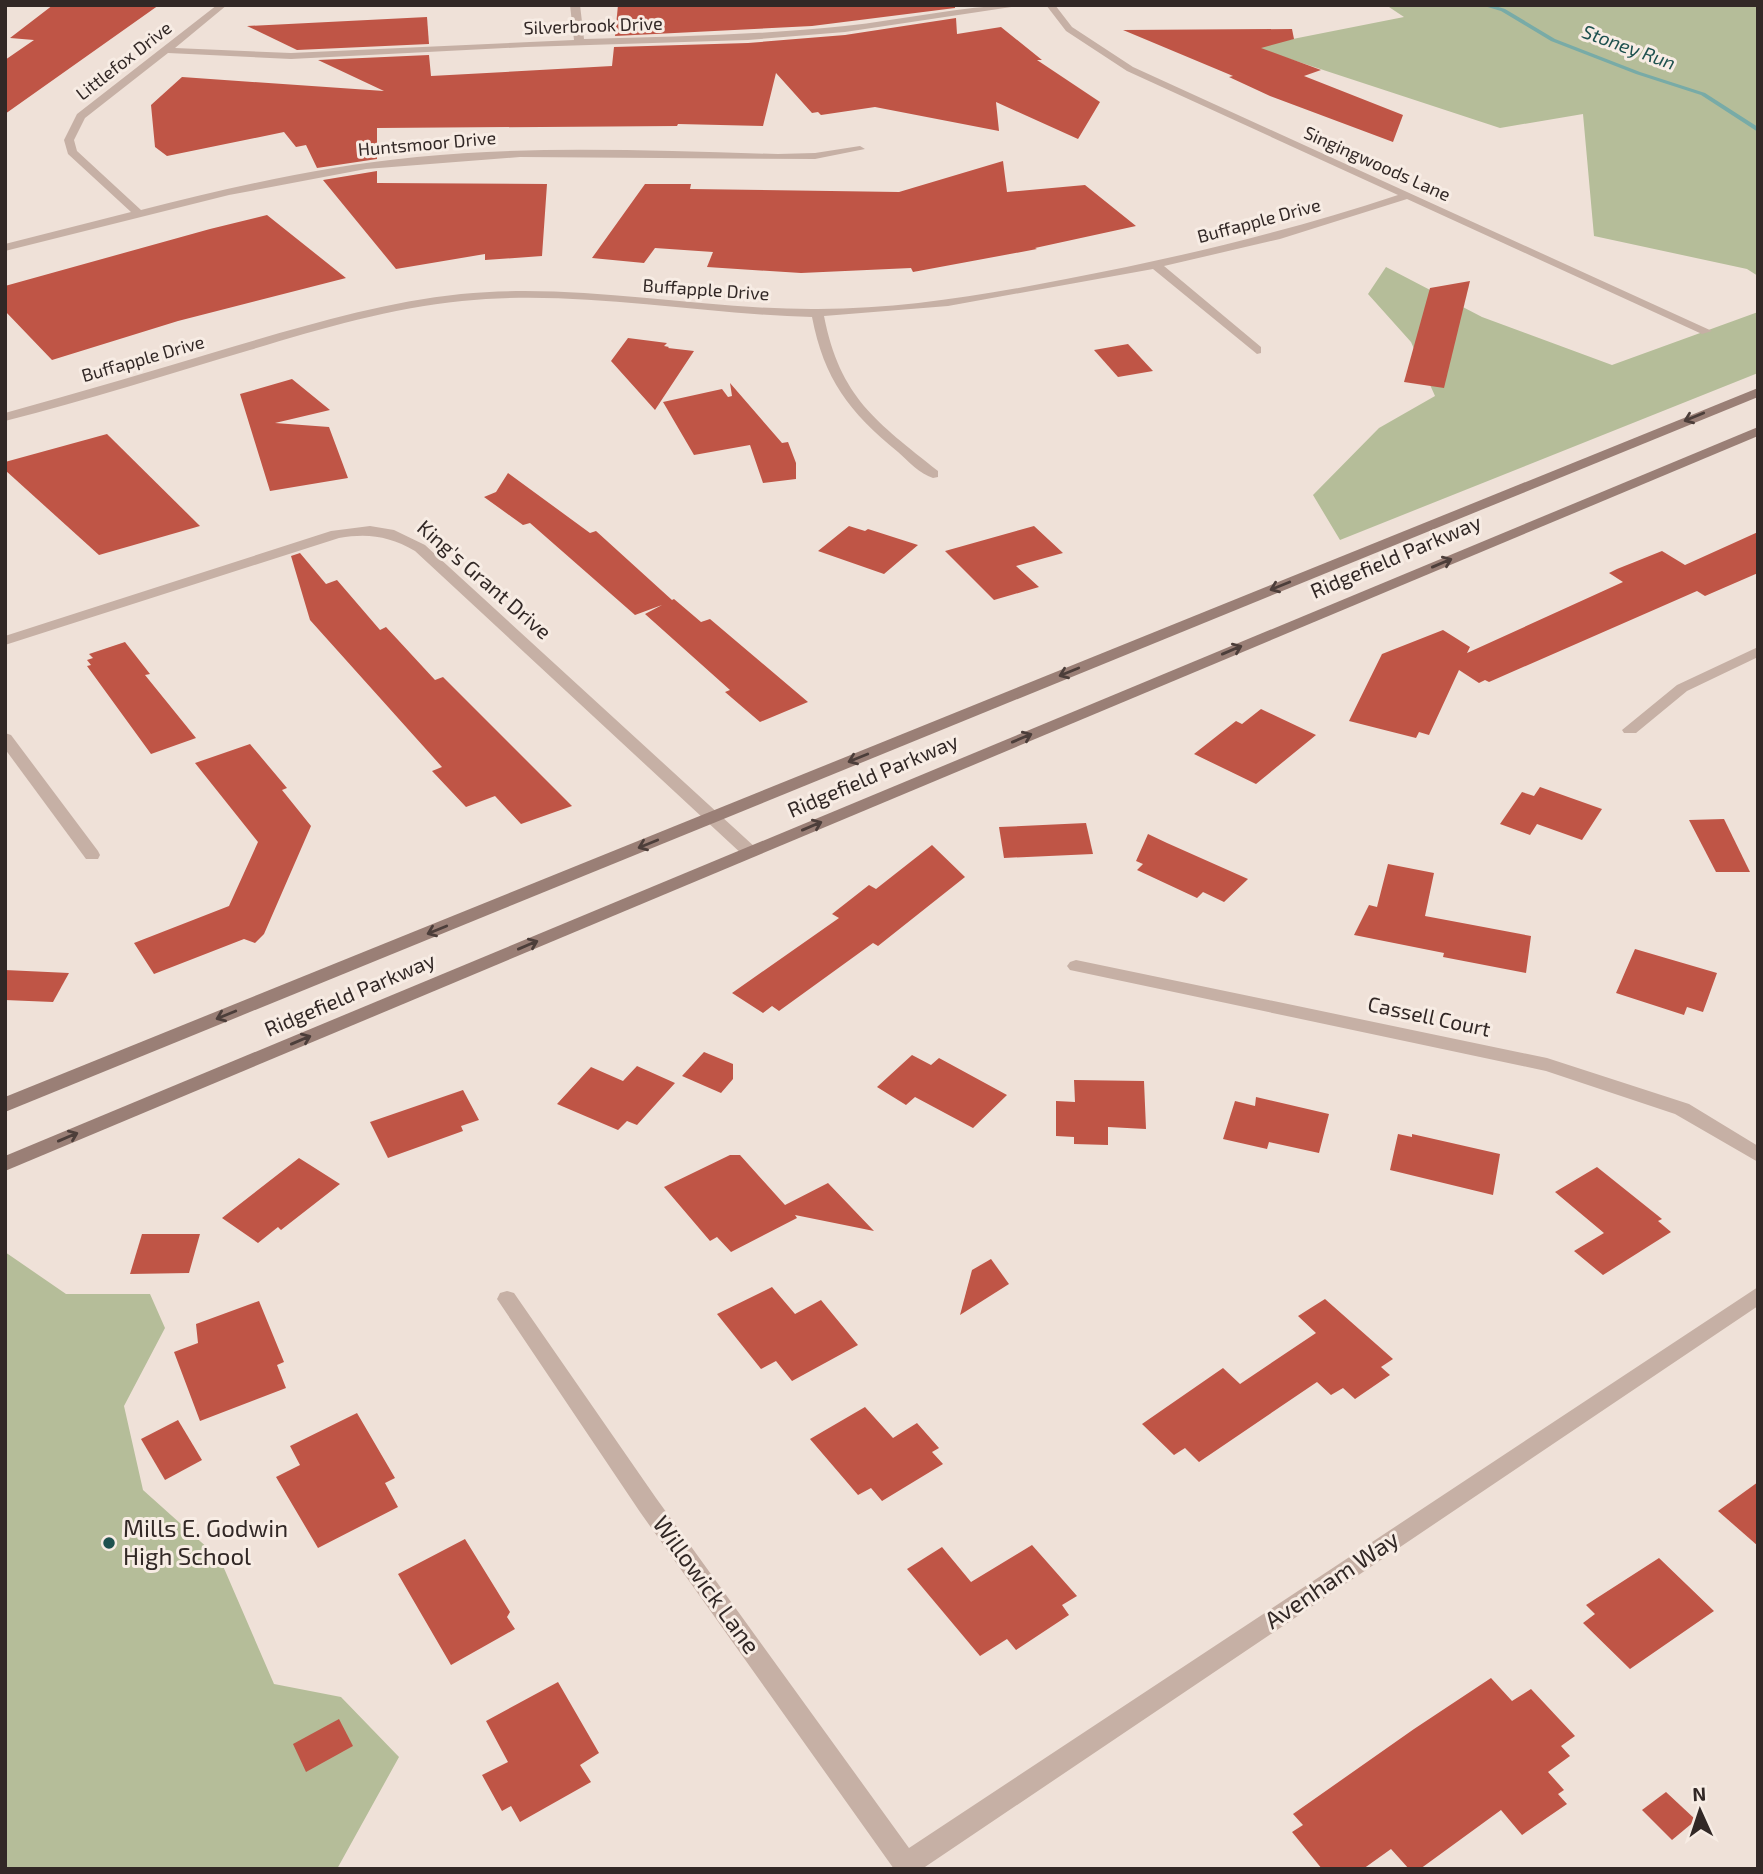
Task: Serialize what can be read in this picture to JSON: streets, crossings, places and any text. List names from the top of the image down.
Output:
{
  "streets": {
    "main road": ["Ridgefield Parkway"],
    "street": [
      "Silverbrook Drive",
      "Littlefox Drive",
      "Huntsmoor Drive",
      "Singingwoods Lane",
      "Buffapple Drive",
      "King's Grant Drive",
      "Cassell Court",
      "Avenham Way",
      "Willowick Lane"
    ]
  },
  "crossings": [
    ["Silverbrook Drive", "Littlefox Drive"],
    ["Littlefox Drive", "Huntsmoor Drive"],
    ["Singingwoods Lane", "Buffapple Drive"],
    ["Ridgefield Parkway", "King's Grant Drive"],
    ["Avenham Way", "Willowick Lane"]
  ],
  "water": ["Stoney Run"],
  "places": ["Mills E. Godwin High School"],
  "north": "top"
}
